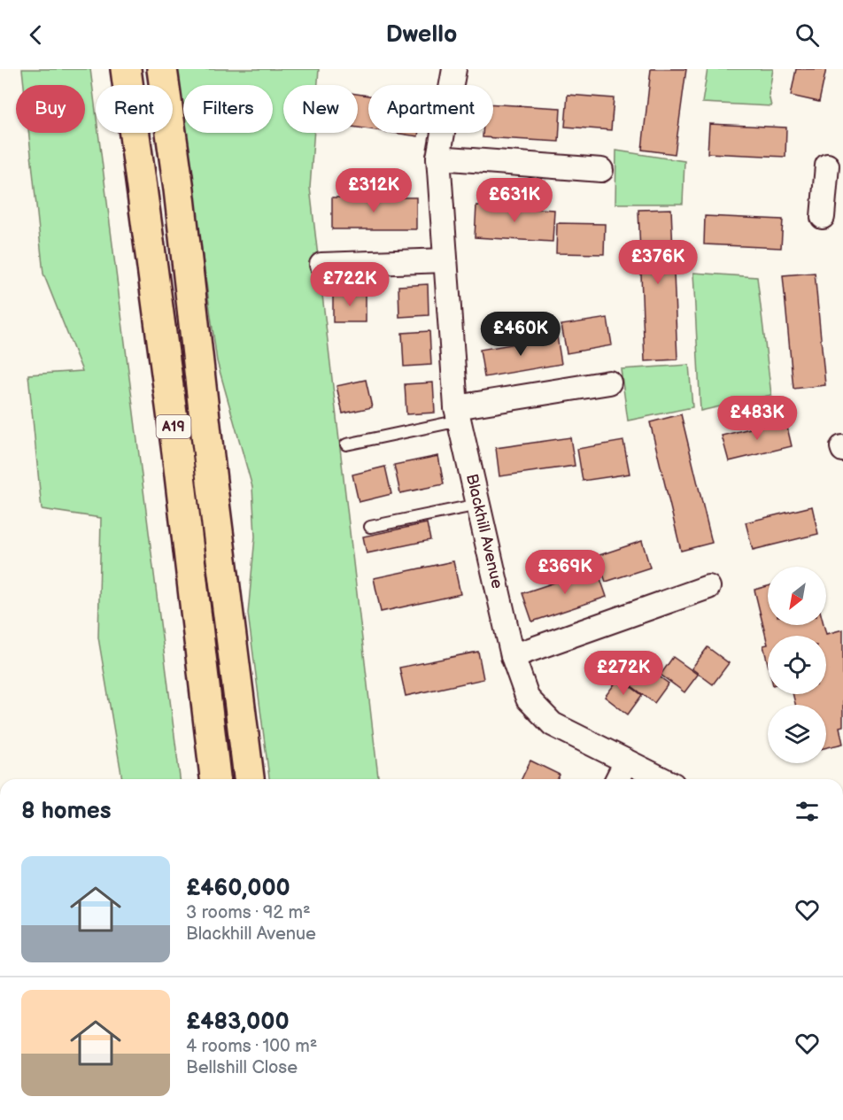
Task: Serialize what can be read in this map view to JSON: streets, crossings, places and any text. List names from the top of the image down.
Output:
{
  "streets": {
    "highway": ["A19"],
    "street": ["Blackhill Avenue"]
  },
  "north": "bottom left",
  "page": {
    "header": "Dwello",
    "chip": [
      "Buy",
      "Rent",
      "Filters",
      "New",
      "Apartment"
    ],
    "price": [
      "£312K",
      "£631K",
      "£376K",
      "£722K",
      "£460K",
      "£483K",
      "£369K",
      "£272K"
    ],
    "heading": "8 homes",
    "list": [
      {
        "name": "£460,000",
        "note": "3 rooms · 92 m² · Blackhill Avenue"
      },
      {
        "name": "£483,000",
        "note": "4 rooms · 100 m² · Bellshill Close"
      }
    ]
  }
}
